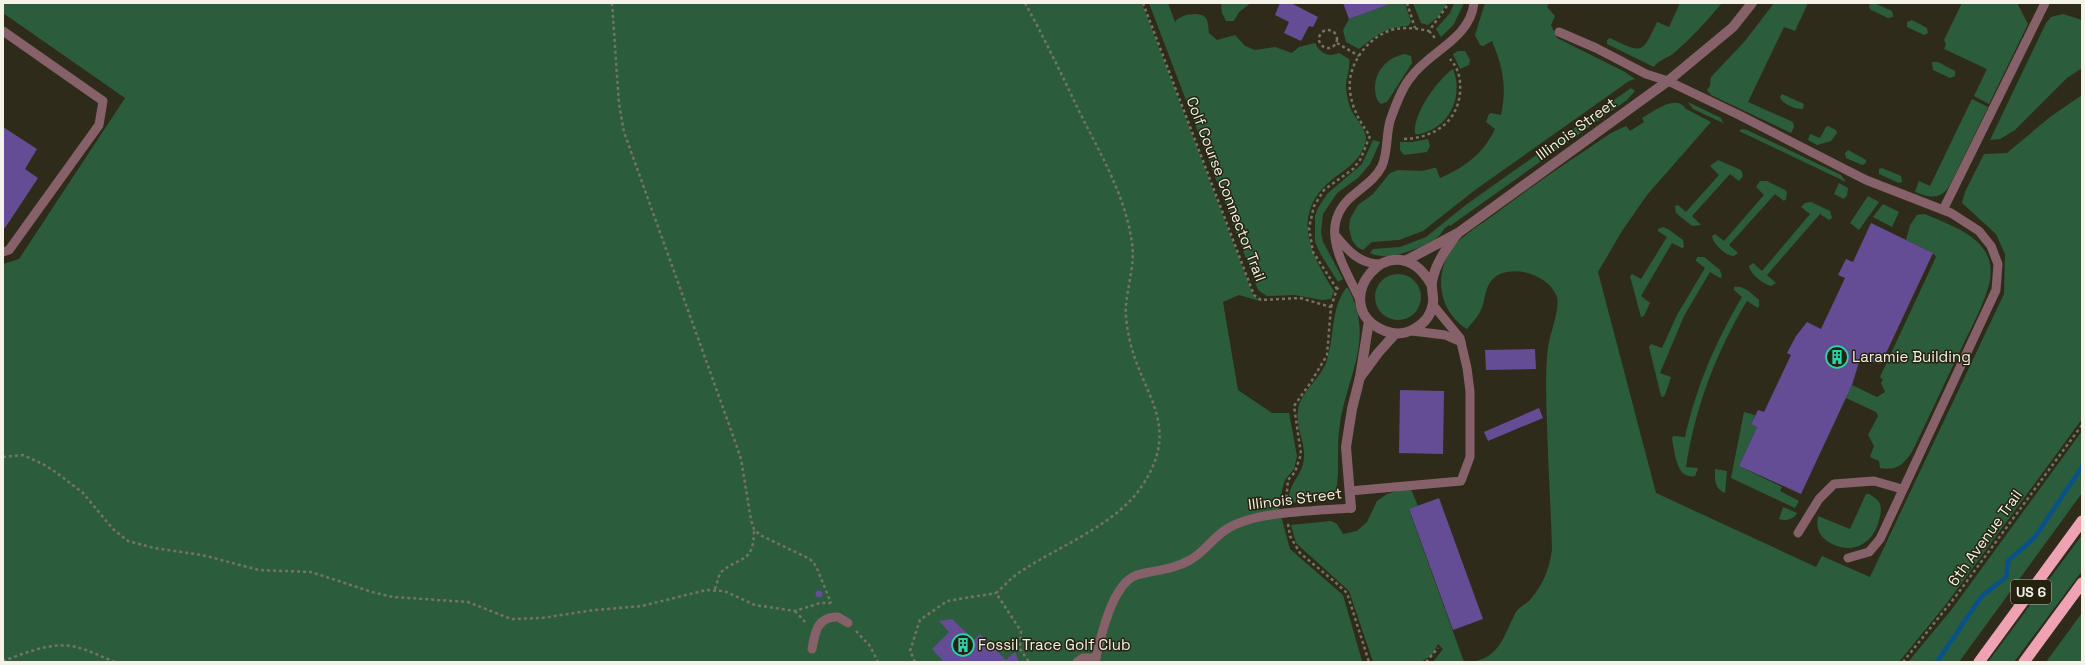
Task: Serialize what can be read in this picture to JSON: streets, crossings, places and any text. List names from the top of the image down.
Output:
{
  "streets": {
    "highway": ["US 6"],
    "street": ["Illinois Street"],
    "path": ["Colf Course Connector Trail", "6th Avenue Trail"]
  },
  "places": {
    "building": ["Laramie Building", "Fossil Trace Golf Club"]
  }
}
